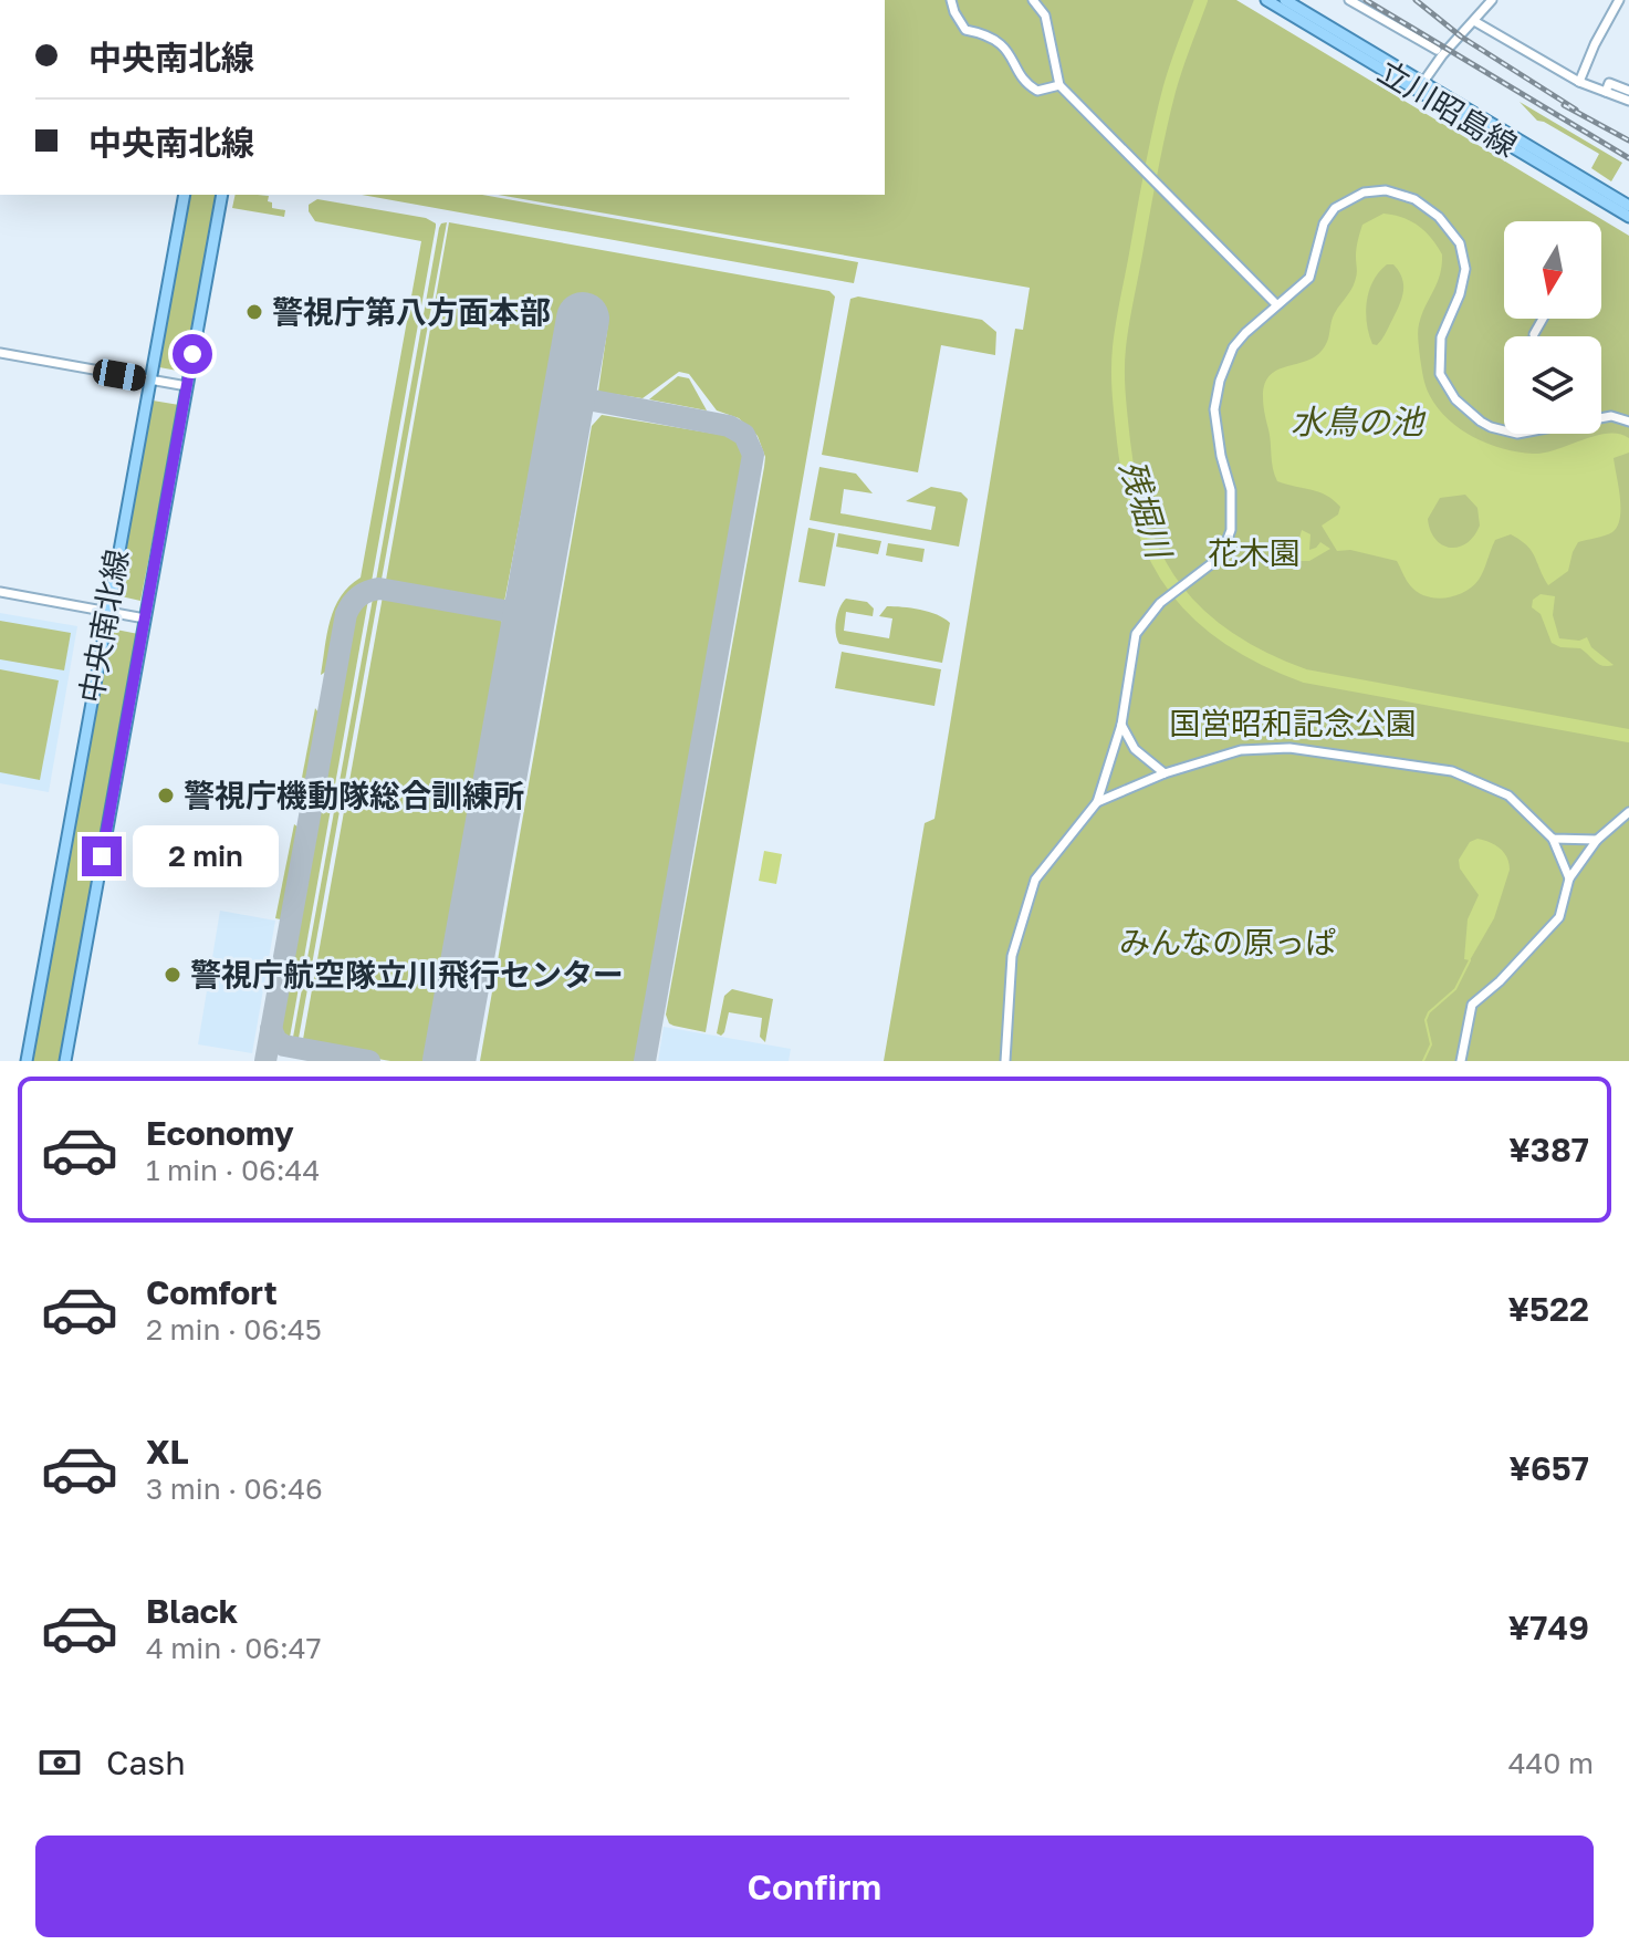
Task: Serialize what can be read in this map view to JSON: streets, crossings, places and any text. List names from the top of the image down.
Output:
{
  "streets": {
    "main road": ["立川昭島線", "中央南北線"]
  },
  "water": ["水鳥の池", "残堀川"],
  "parks": ["花木園", "国営昭和記念公園", "みんなの原っぱ"],
  "places": ["警視庁第八方面本部", "警視庁機動隊総合訓練所", "警視庁航空隊立川飛行センター"],
  "north": "bottom",
  "page": {
    "banner": ["中央南北線", "中央南北線"],
    "bubble": "2 min",
    "list": [
      {
        "name": "Economy",
        "note": "1 min · 06:44",
        "value": "¥387"
      },
      {
        "name": "Comfort",
        "note": "2 min · 06:45",
        "value": "¥522"
      },
      {
        "name": "XL",
        "note": "3 min · 06:46",
        "value": "¥657"
      },
      {
        "name": "Black",
        "note": "4 min · 06:47",
        "value": "¥749"
      }
    ],
    "pay": ["Cash", "440 m"],
    "buttons": "Confirm"
  }
}
